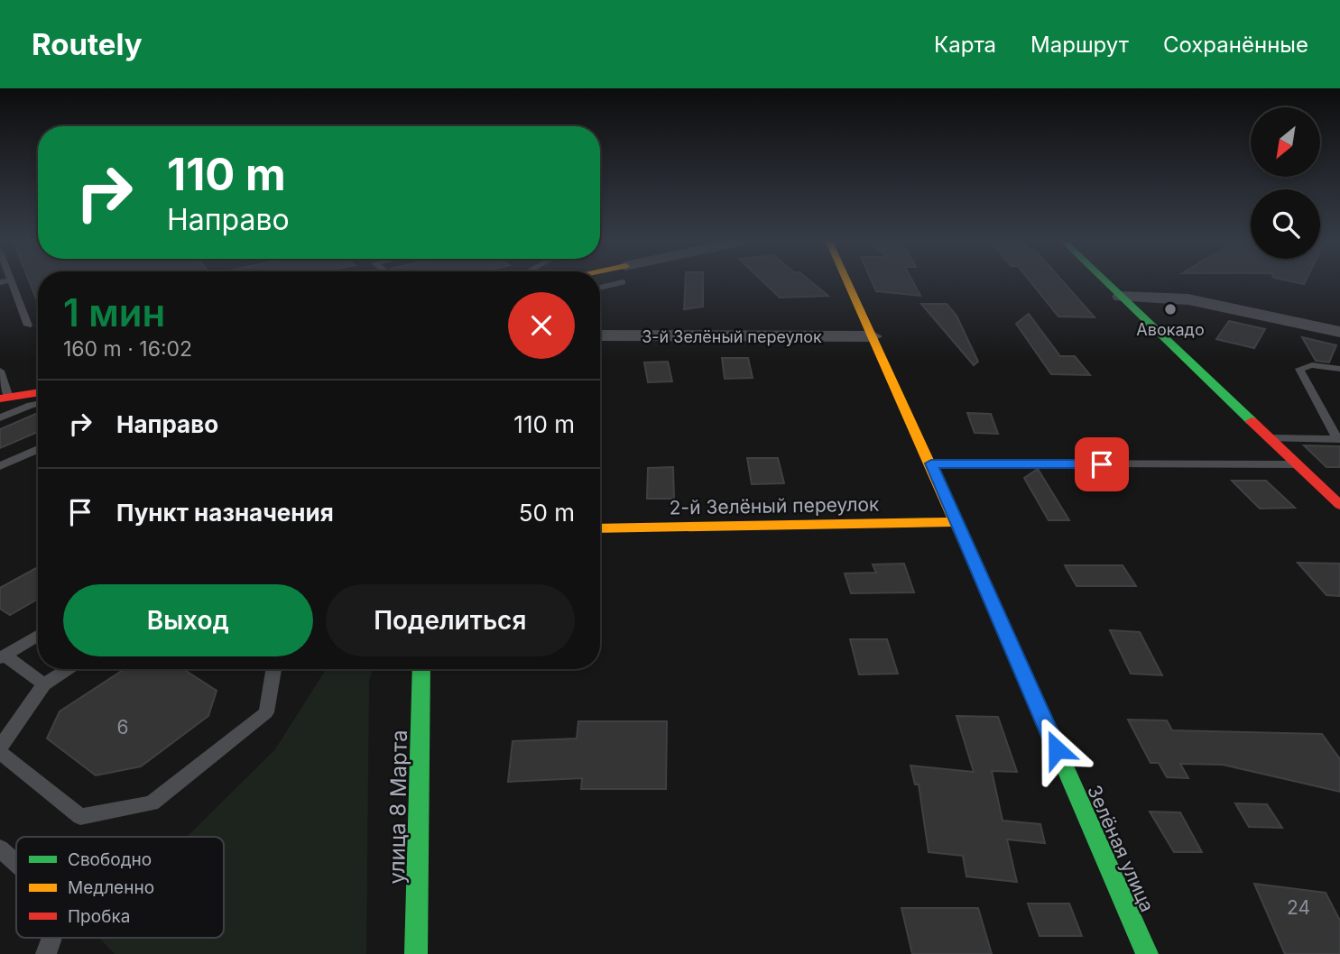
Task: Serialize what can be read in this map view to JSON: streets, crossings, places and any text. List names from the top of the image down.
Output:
{
  "streets": {
    "street": [
      "3-й Зелёный переулок",
      "2-й Зелёный переулок",
      "улица 8 Марта",
      "Зелёная улица"
    ]
  },
  "crossings": [
    ["3-й Зелёный переулок", "Зелёная улица"],
    ["2-й Зелёный переулок", "Зелёная улица"]
  ],
  "places": ["Авокадо"],
  "house_numbers": ["6", "24"],
  "legend": ["Свободно", "Медленно", "Пробка"],
  "north": "bottom left",
  "page": {
    "header": "Routely",
    "nav": ["Карта", "Маршрут", "Сохранённые"],
    "turn": ["110 m", "Направо"],
    "heading": ["1 мин", "160 m · 16:02"],
    "list": [
      {
        "name": "Направо",
        "value": "110 m"
      },
      {
        "name": "Пункт назначения",
        "value": "50 m"
      }
    ],
    "buttons": ["Выход", "Поделиться"]
  }
}
